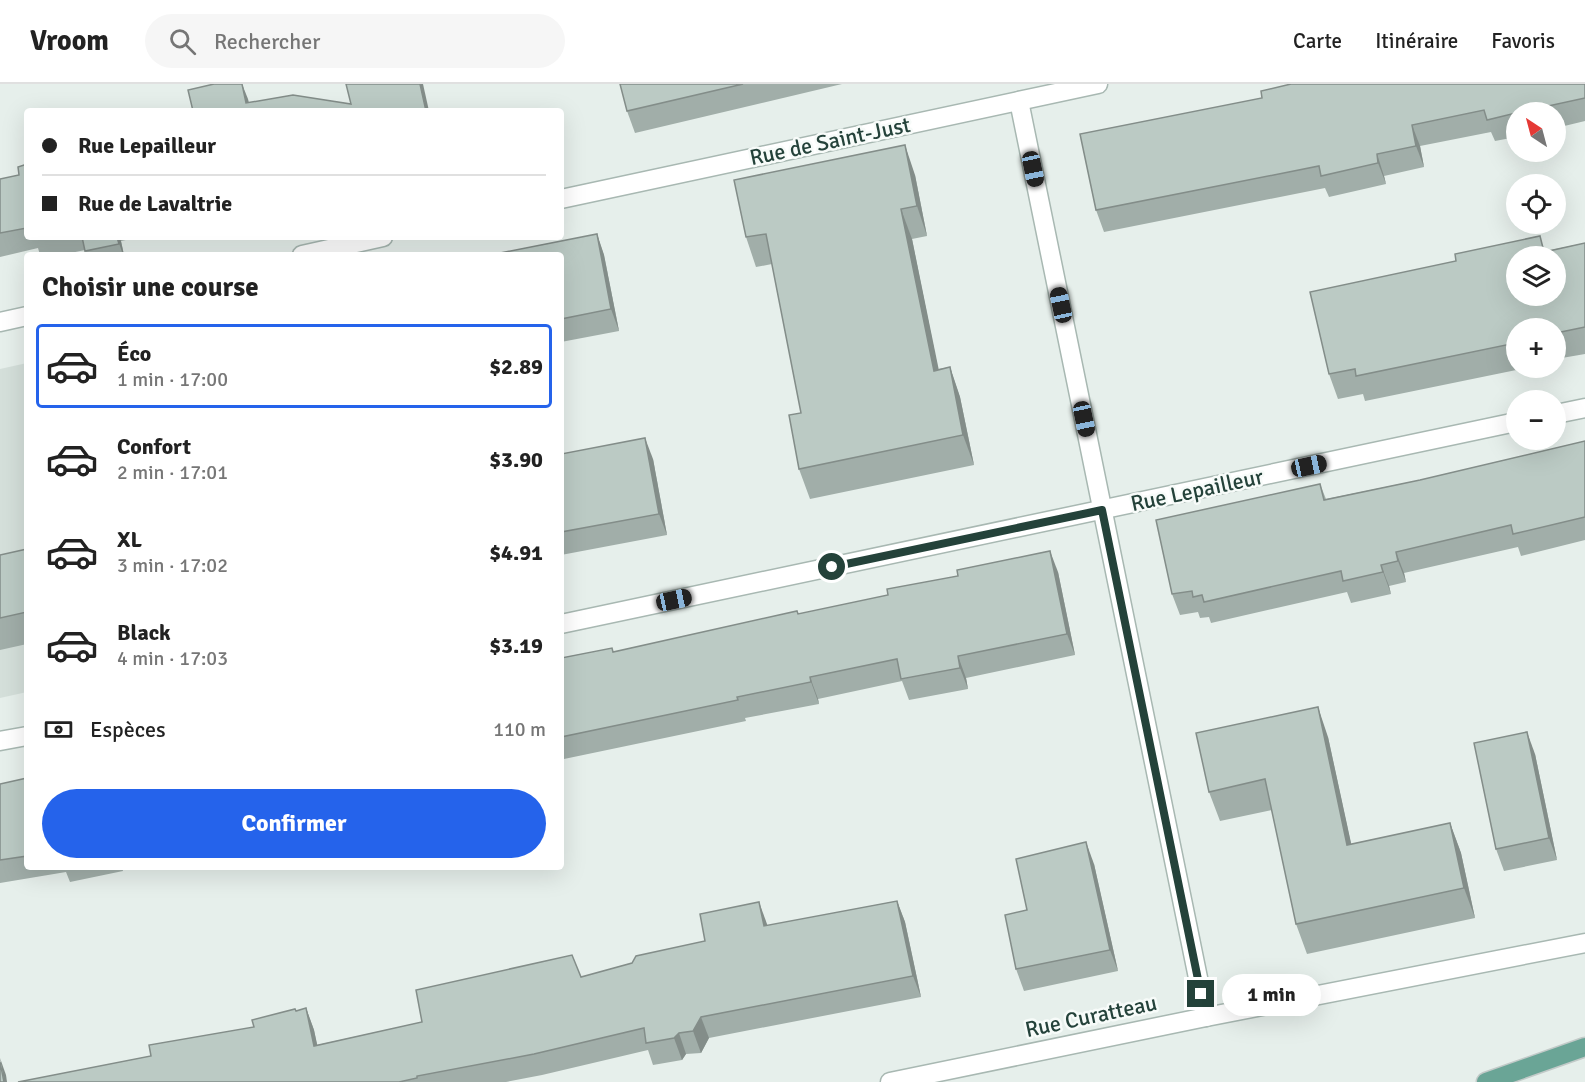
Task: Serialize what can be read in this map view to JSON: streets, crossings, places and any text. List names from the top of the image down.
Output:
{
  "streets": {
    "street": ["Rue de Saint-Just", "Rue Lepailleur", "Rue Curatteau"]
  },
  "north": "top left",
  "page": {
    "header": "Vroom",
    "search": "Rechercher",
    "nav": ["Carte", "Itinéraire", "Favoris"],
    "map_buttons": ["+", "−"],
    "banner": ["Rue Lepailleur", "Rue de Lavaltrie"],
    "heading": "Choisir une course",
    "list": [
      {
        "name": "Éco",
        "note": "1 min · 17:00",
        "value": "$2.89"
      },
      {
        "name": "Confort",
        "note": "2 min · 17:01",
        "value": "$3.90"
      },
      {
        "name": "XL",
        "note": "3 min · 17:02",
        "value": "$4.91"
      },
      {
        "name": "Black",
        "note": "4 min · 17:03",
        "value": "$3.19"
      }
    ],
    "pay": ["Espèces", "110 m"],
    "buttons": "Confirmer",
    "bubble": "1 min"
  }
}
